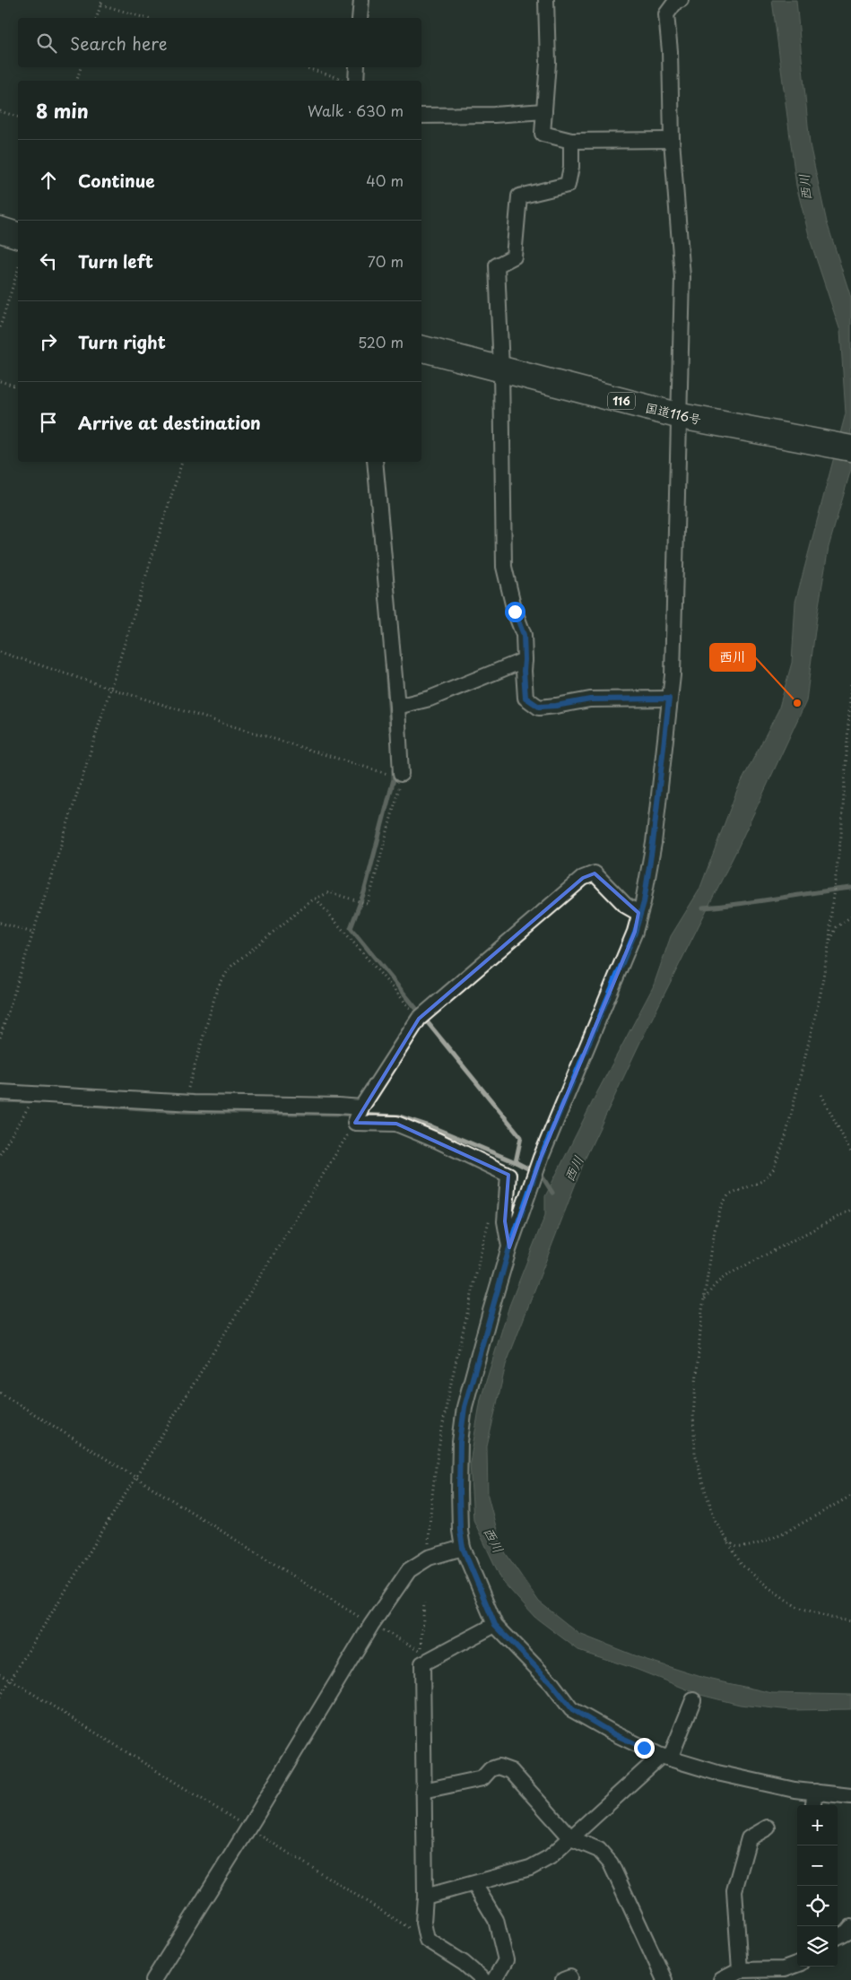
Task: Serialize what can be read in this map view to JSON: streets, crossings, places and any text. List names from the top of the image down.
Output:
{
  "streets": {
    "highway": ["116", "国道116号"]
  },
  "water": ["西川"],
  "places": ["西川"],
  "page": {
    "search": "Search here",
    "heading": ["8 min", "Walk · 630 m"],
    "list": [
      ["Continue", "40 m"],
      ["Turn left", "70 m"],
      ["Turn right", "520 m"],
      "Arrive at destination"
    ],
    "map_buttons": ["+", "−"]
  }
}
